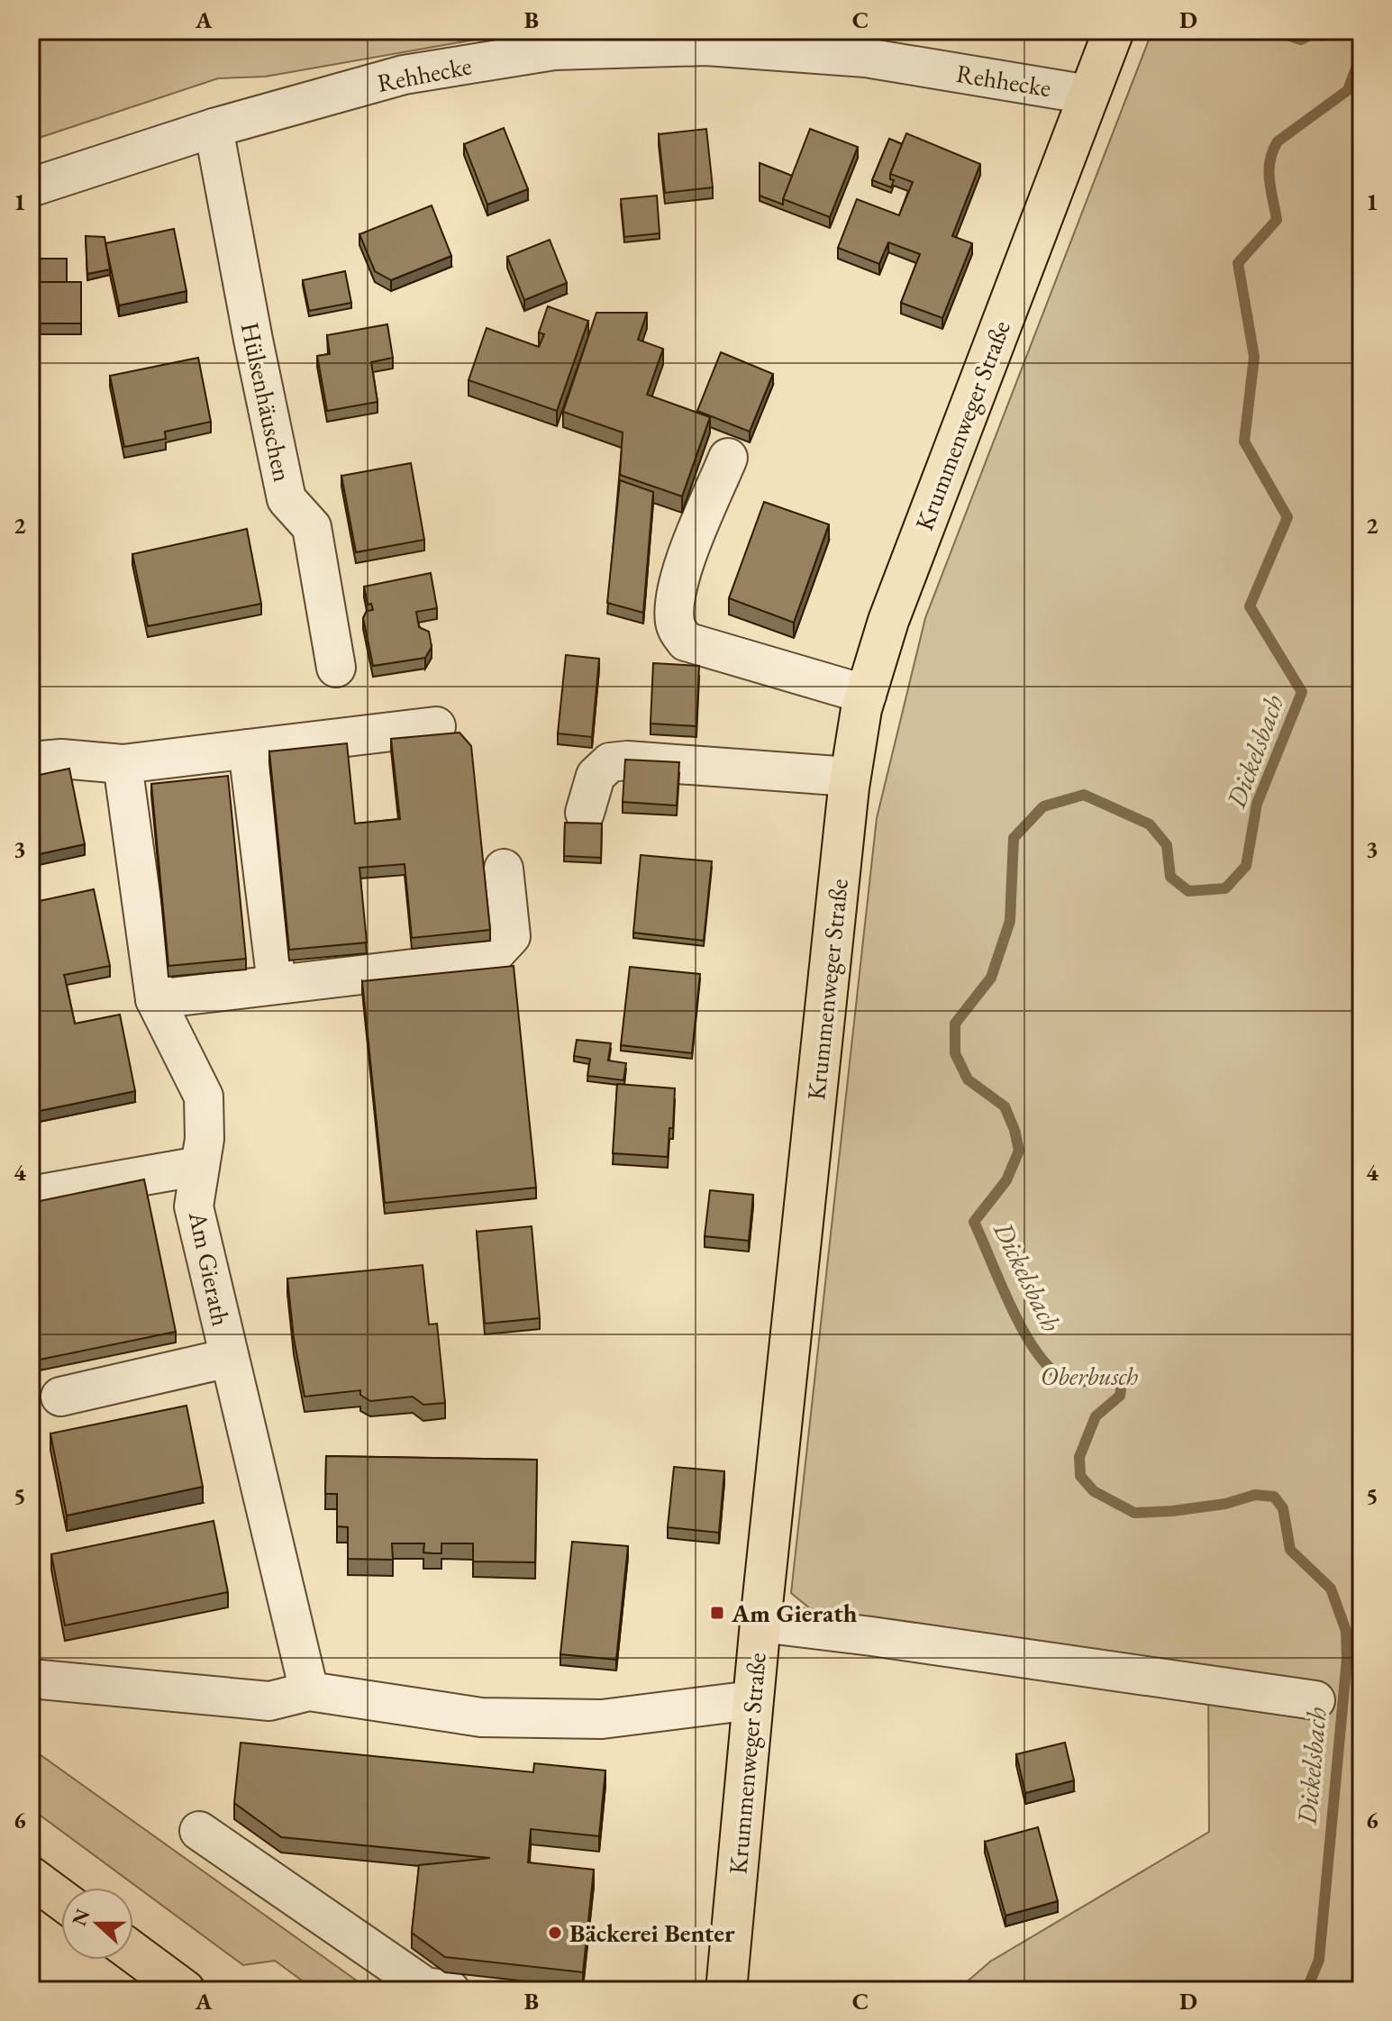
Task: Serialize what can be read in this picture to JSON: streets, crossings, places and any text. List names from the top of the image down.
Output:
{
  "streets": {
    "main road": ["Krummenweger Straße"],
    "street": ["Rehhecke", "Hülsenhäuschen", "Am Gierath"]
  },
  "crossings": [
    ["Rehhecke", "Hülsenhäuschen"],
    ["Rehhecke", "Krummenweger Straße"]
  ],
  "water": ["Dickelsbach"],
  "parks": ["Oberbusch"],
  "places": {
    "transit": ["Am Gierath"],
    "other": ["Bäckerei Benter"]
  },
  "north": "left",
  "grid": {
    "columns": [
      "A",
      "B",
      "C",
      "D"
    ],
    "rows": [
      "1",
      "2",
      "3",
      "4",
      "5",
      "6"
    ]
  }
}
